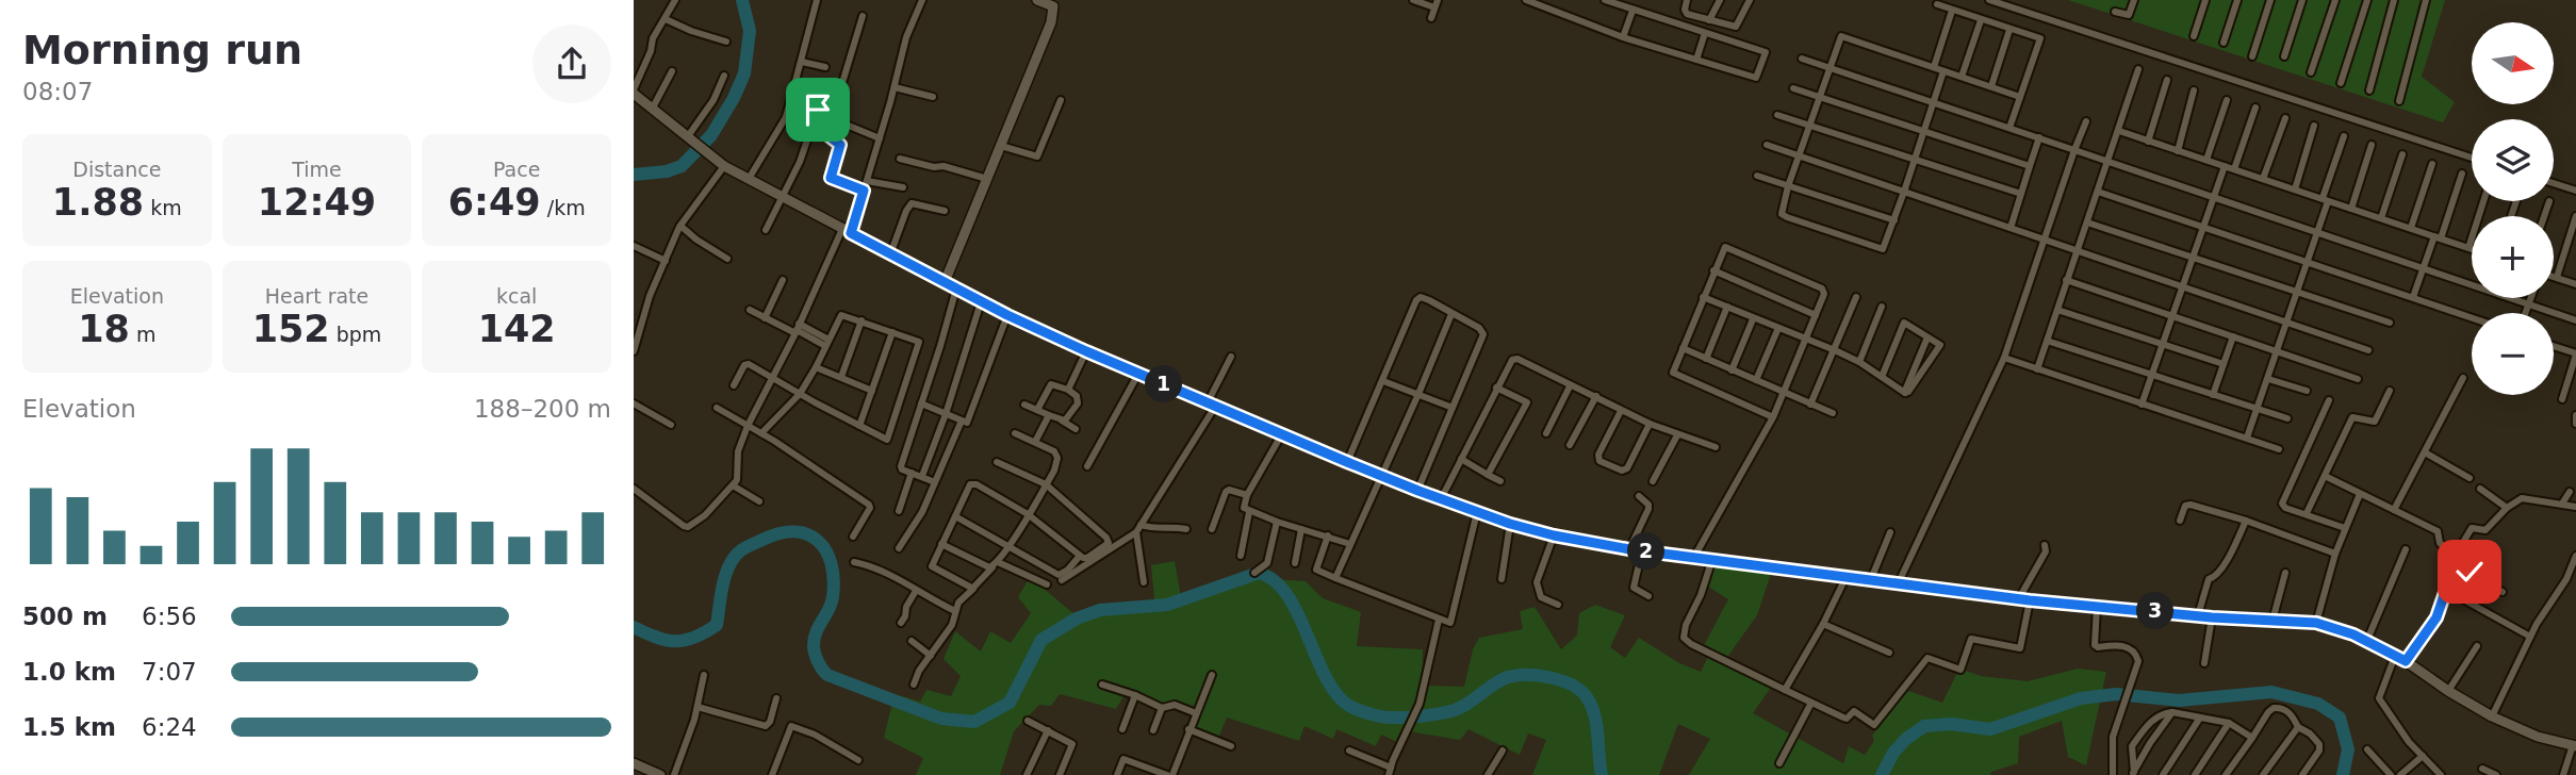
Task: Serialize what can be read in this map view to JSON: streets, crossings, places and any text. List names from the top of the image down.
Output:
{
  "north": "right",
  "page": {
    "heading": ["Morning run", "08:07"],
    "map_buttons": ["+", "−"],
    "stats": [
      ["Distance", "1.88 km"],
      ["Time", "12:49"],
      ["Pace", "6:49 /km"],
      ["Elevation", "18 m"],
      ["Heart rate", "152 bpm"],
      ["kcal", "142"]
    ],
    "pins": ["1", "2", "3"],
    "chart": ["Elevation", "188–200 m"],
    "list": [
      {
        "name": "500 m",
        "note": "6:56"
      },
      {
        "name": "1.0 km",
        "note": "7:07"
      },
      {
        "name": "1.5 km",
        "note": "6:24"
      }
    ]
  }
}
